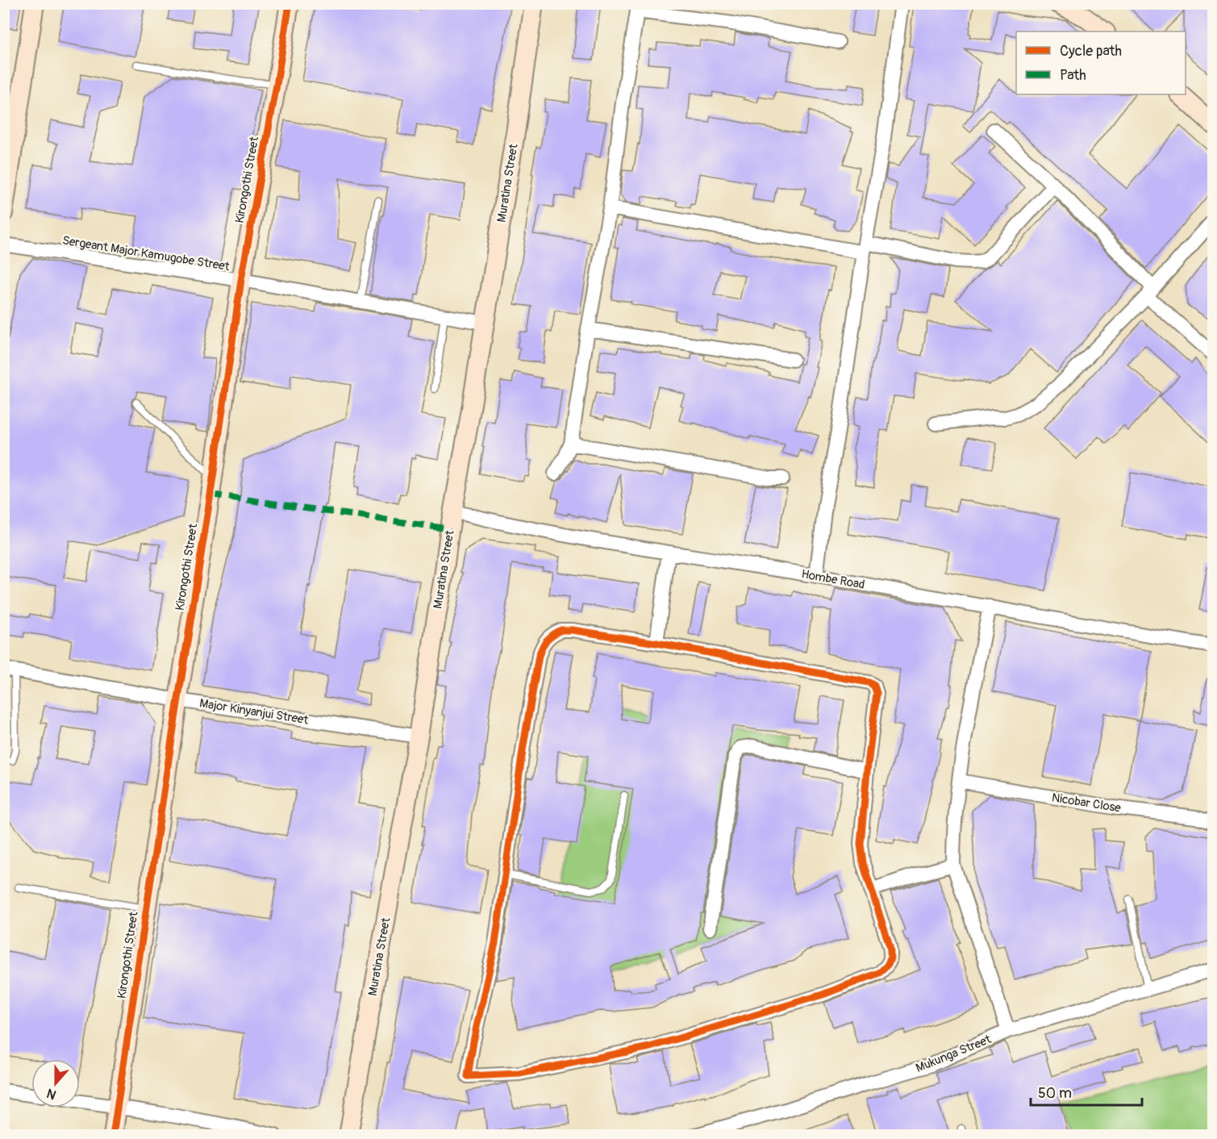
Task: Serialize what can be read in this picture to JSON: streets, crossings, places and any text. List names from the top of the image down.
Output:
{
  "streets": {
    "street": [
      "Kirongothi Street",
      "Muratina Street",
      "Sergeant Major Kamugobe Street",
      "Hombe Road",
      "Major Kinyanjui Street",
      "Nicobar Close",
      "Mukunga Street"
    ]
  },
  "crossings": [
    ["Kirongothi Street", "Sergeant Major Kamugobe Street"],
    ["Kirongothi Street", "Major Kinyanjui Street"],
    ["Muratina Street", "Sergeant Major Kamugobe Street"],
    ["Muratina Street", "Hombe Road"],
    ["Muratina Street", "Major Kinyanjui Street"]
  ],
  "legend": ["Cycle path", "Path"],
  "scale_bar": "50 m",
  "north": "bottom"
}
